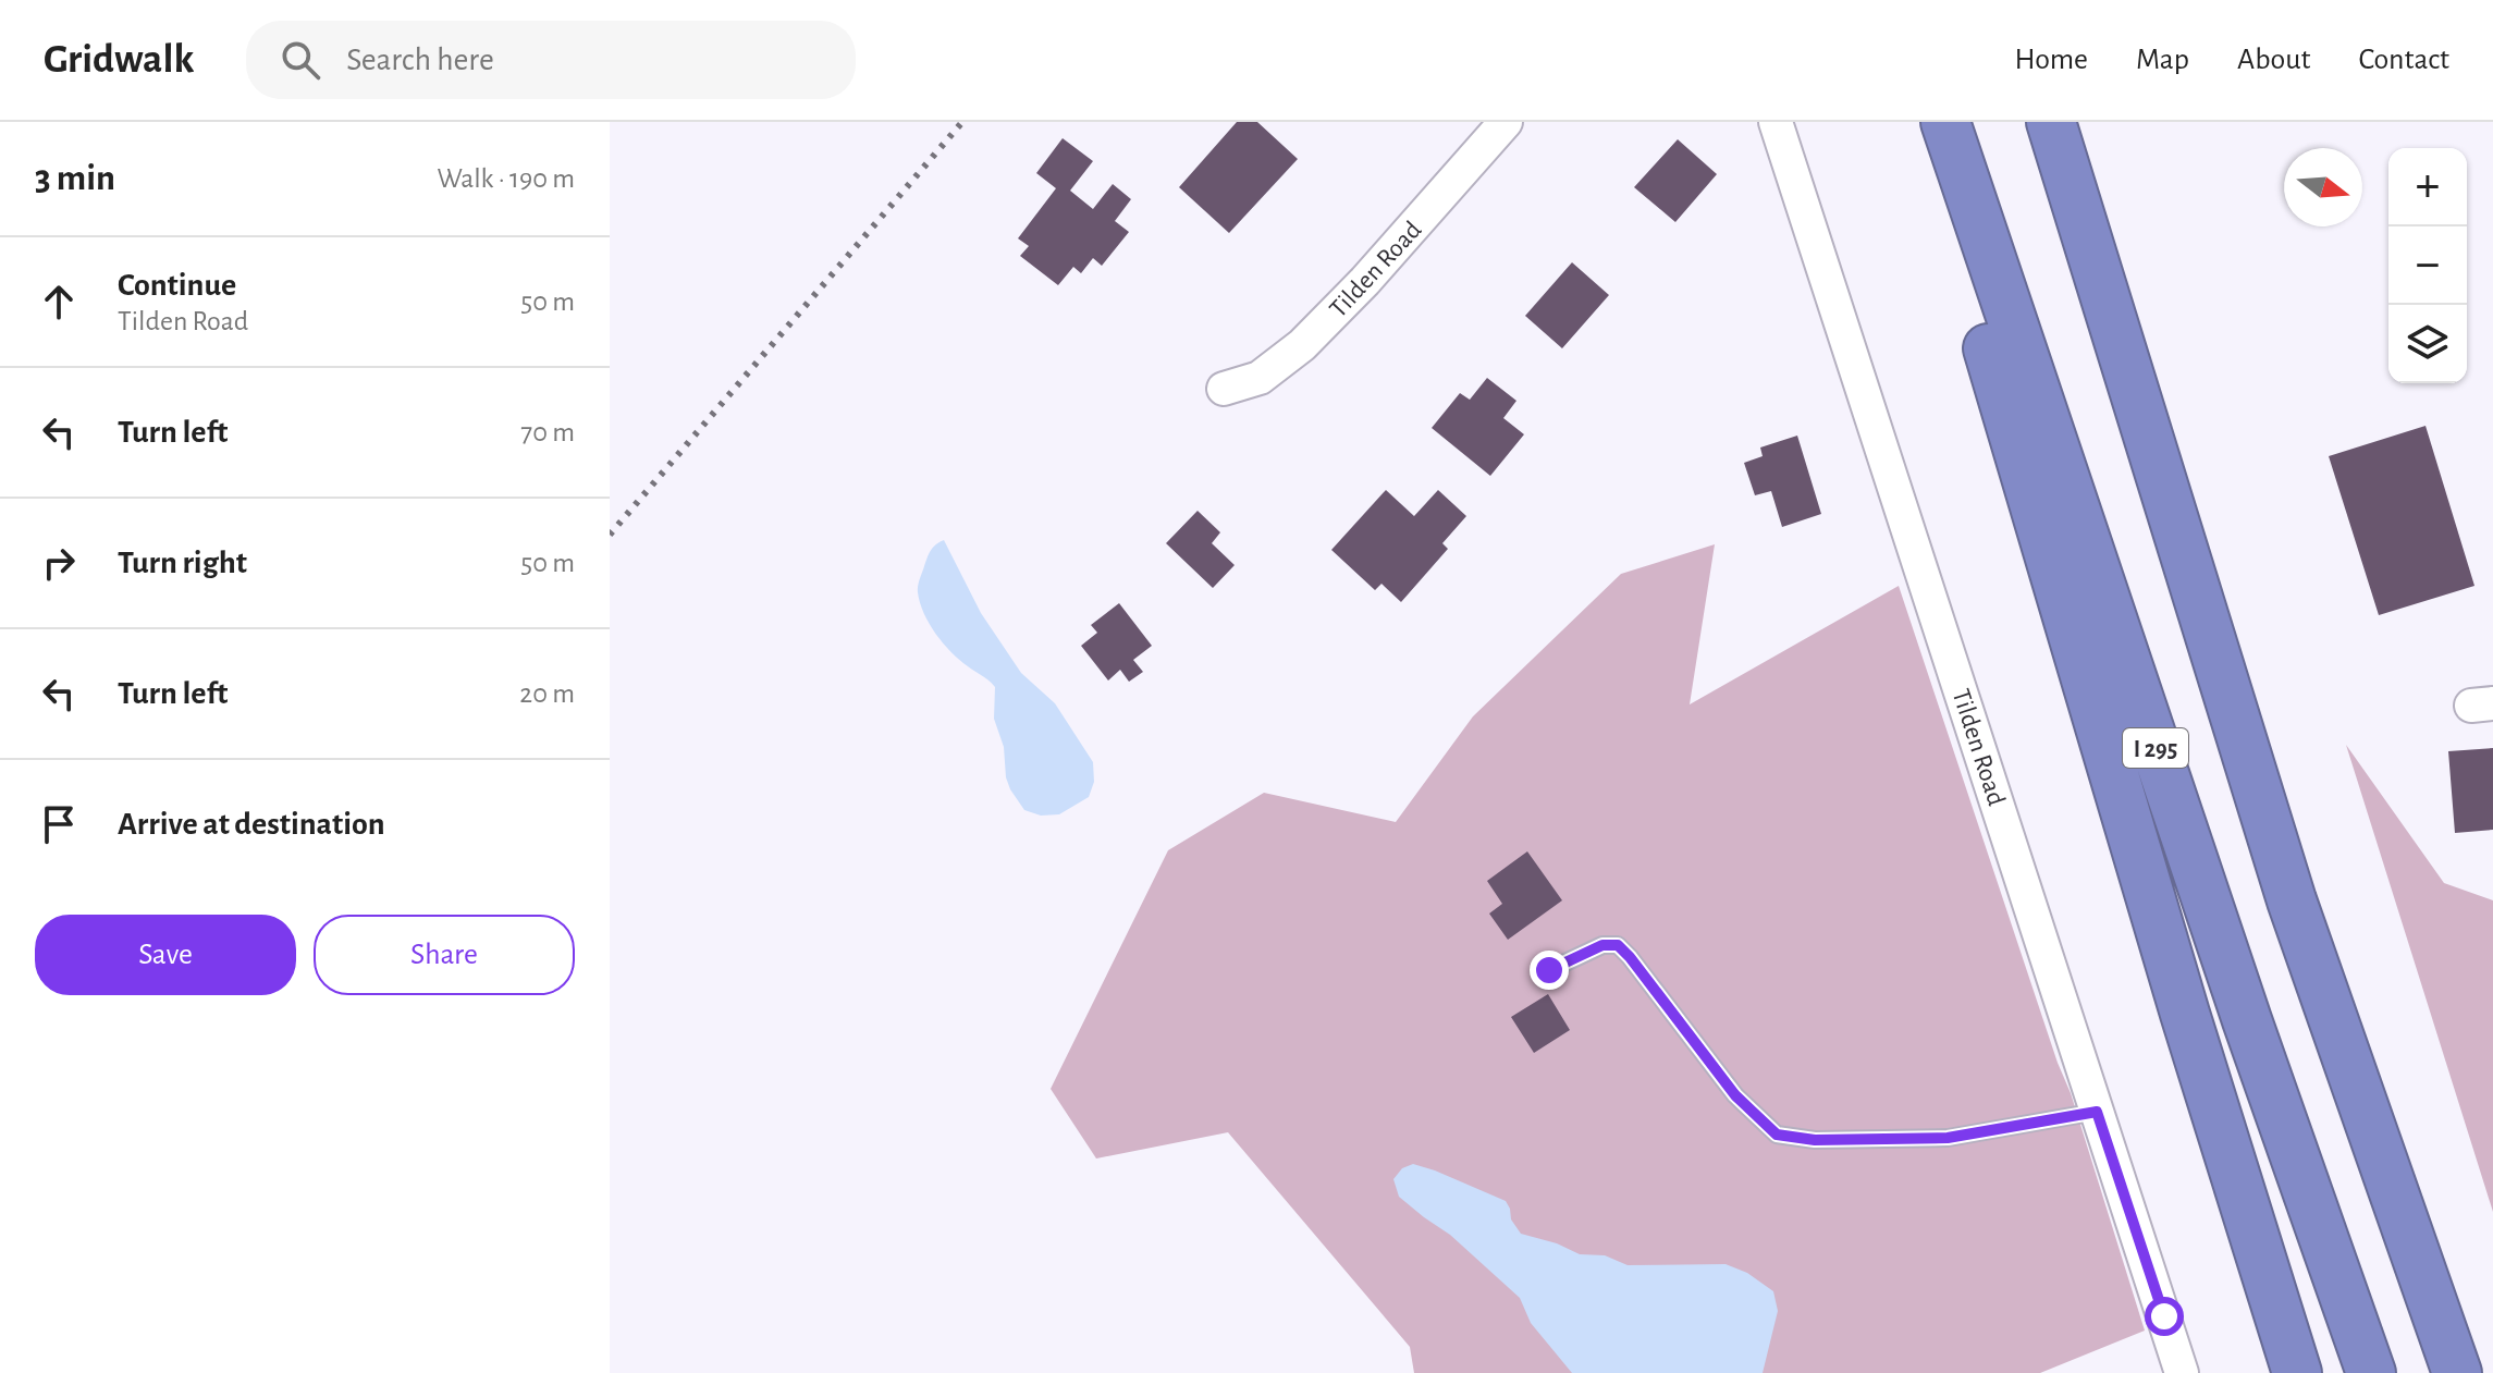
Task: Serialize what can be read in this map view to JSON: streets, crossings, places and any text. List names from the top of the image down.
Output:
{
  "streets": {
    "highway": ["I 295"],
    "street": ["Tilden Road"]
  },
  "north": "right",
  "page": {
    "header": "Gridwalk",
    "search": "Search here",
    "nav": [
      "Home",
      "Map",
      "About",
      "Contact"
    ],
    "heading": ["3 min", "Walk · 190 m"],
    "map_buttons": ["+", "−"],
    "list": [
      ["Continue", "Tilden Road", "50 m"],
      ["Turn left", "70 m"],
      ["Turn right", "50 m"],
      ["Turn left", "20 m"],
      "Arrive at destination"
    ],
    "buttons": ["Save", "Share"]
  }
}
